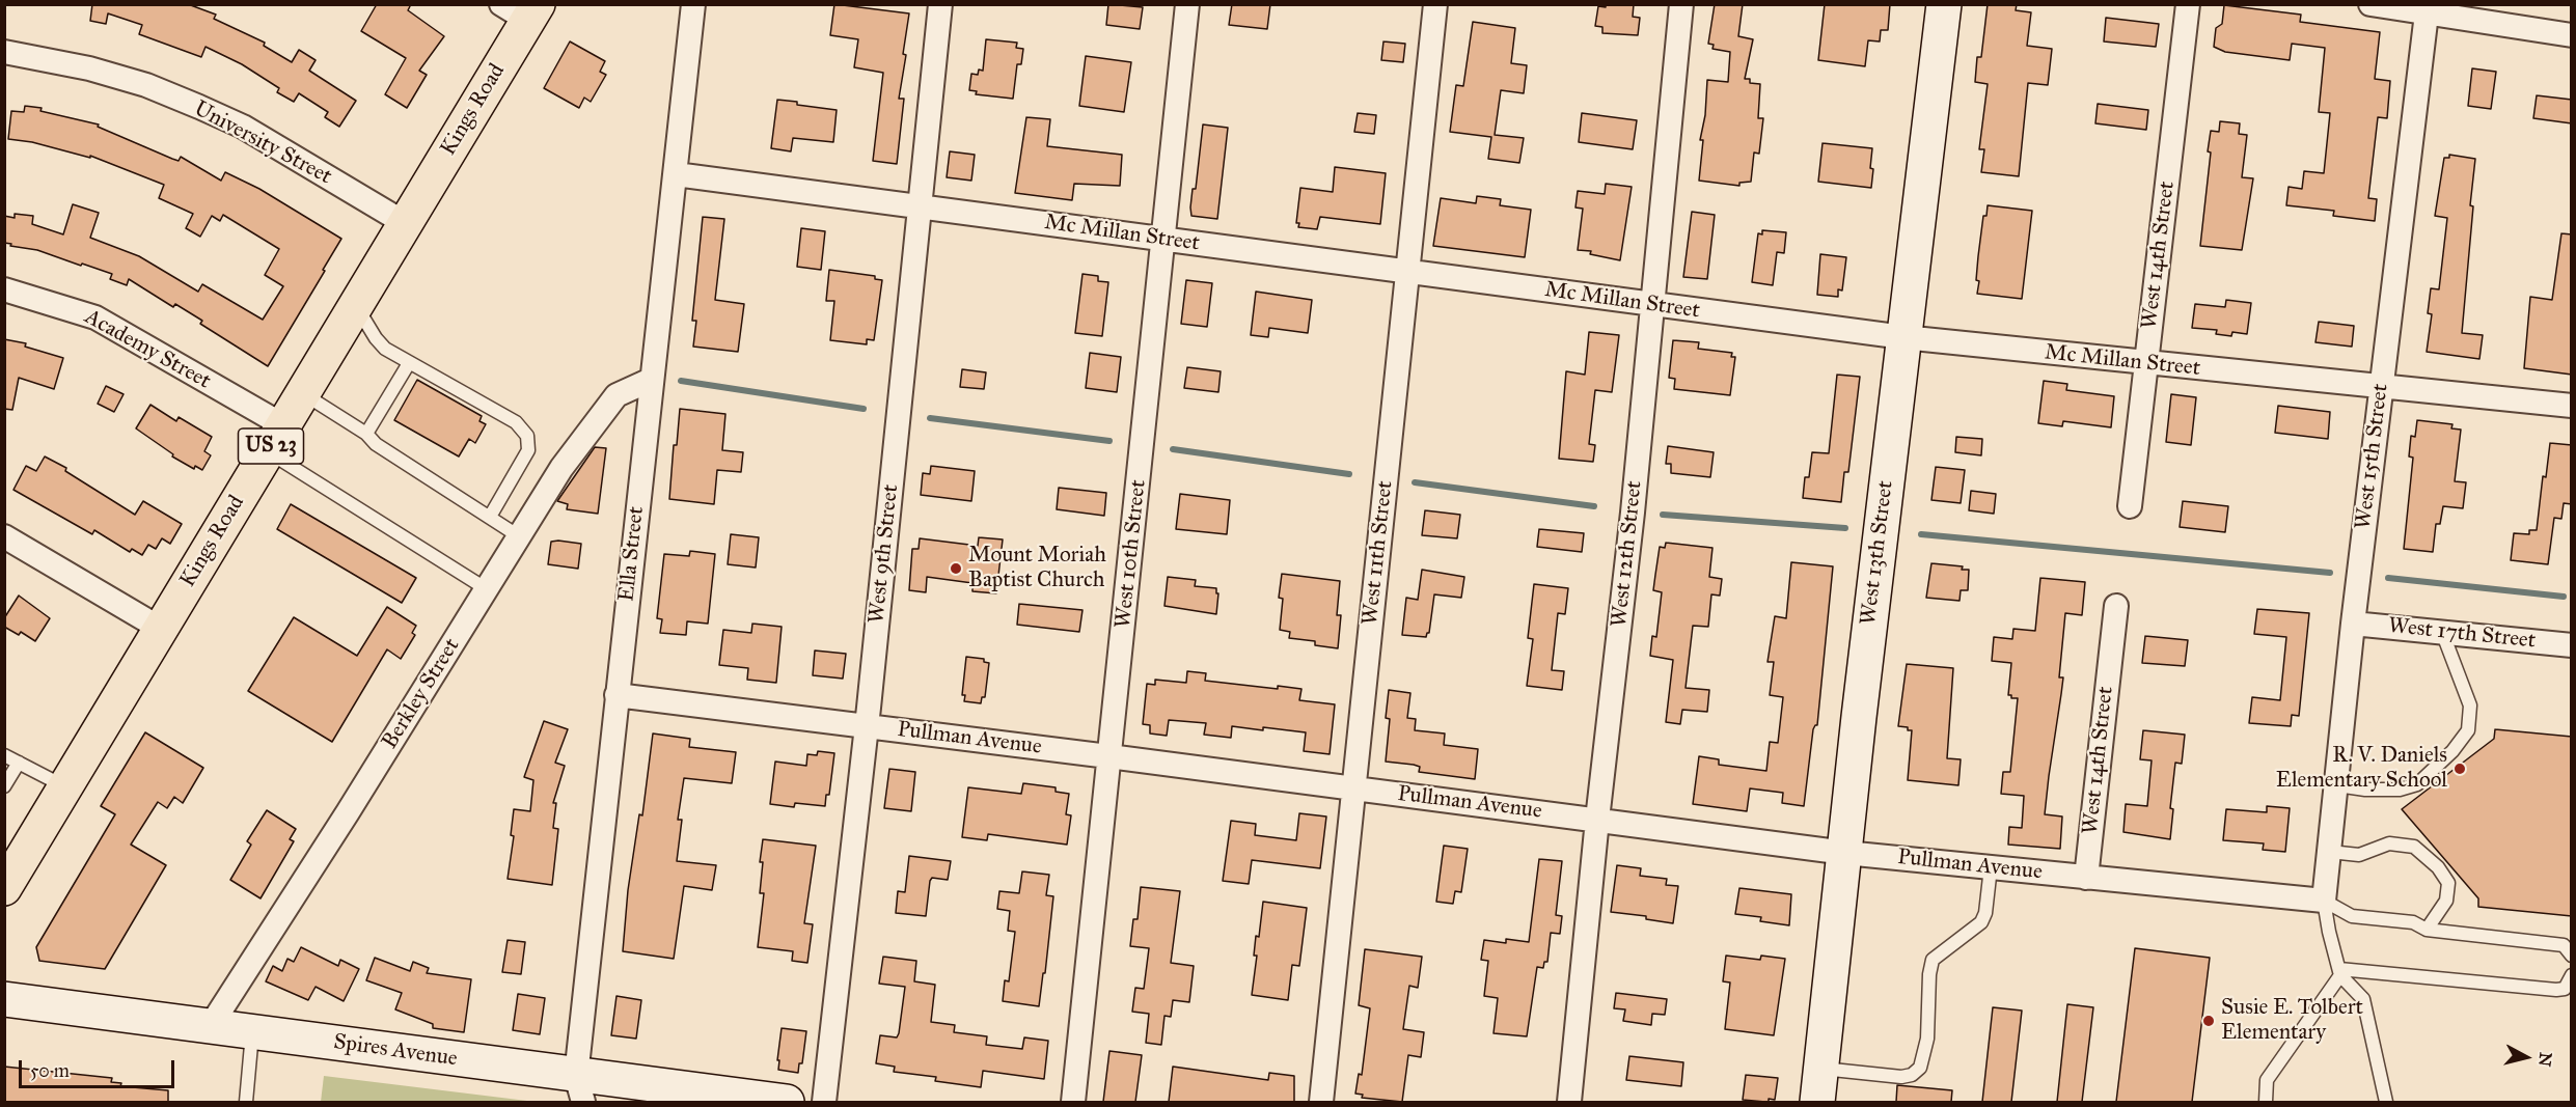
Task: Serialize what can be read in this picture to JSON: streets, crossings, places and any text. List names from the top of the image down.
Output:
{
  "streets": {
    "main road": ["Kings Road", "US 23"],
    "street": [
      "University Street",
      "Mc Millan Street",
      "West 14th Street",
      "Academy Street",
      "West 15th Street",
      "West 11th Street",
      "West 13th Street",
      "Ella Street",
      "West 9th Street",
      "West 10th Street",
      "West 12th Street",
      "West 17th Street",
      "Berkley Street",
      "Pullman Avenue",
      "Spires Avenue"
    ]
  },
  "crossings": [
    ["Kings Road", "University Street"],
    ["Kings Road", "Academy Street"],
    ["Mc Millan Street", "West 14th Street"],
    ["Mc Millan Street", "West 15th Street"],
    ["Mc Millan Street", "West 11th Street"],
    ["Mc Millan Street", "West 13th Street"],
    ["Mc Millan Street", "Ella Street"],
    ["Mc Millan Street", "West 9th Street"],
    ["Mc Millan Street", "West 10th Street"],
    ["Mc Millan Street", "West 12th Street"],
    ["West 14th Street", "Pullman Avenue"],
    ["West 15th Street", "West 17th Street"],
    ["West 15th Street", "Pullman Avenue"],
    ["West 11th Street", "Pullman Avenue"],
    ["West 13th Street", "Pullman Avenue"],
    ["Ella Street", "Berkley Street"],
    ["Ella Street", "Pullman Avenue"],
    ["Ella Street", "Spires Avenue"],
    ["West 9th Street", "Pullman Avenue"],
    ["West 10th Street", "Pullman Avenue"],
    ["West 12th Street", "Pullman Avenue"],
    ["Berkley Street", "Spires Avenue"]
  ],
  "places": ["Mount Moriah Baptist Church", "R. V. Daniels Elementary School", "Susie E. Tolbert Elementary"],
  "scale_bar": "50 m",
  "north": "right"
}
